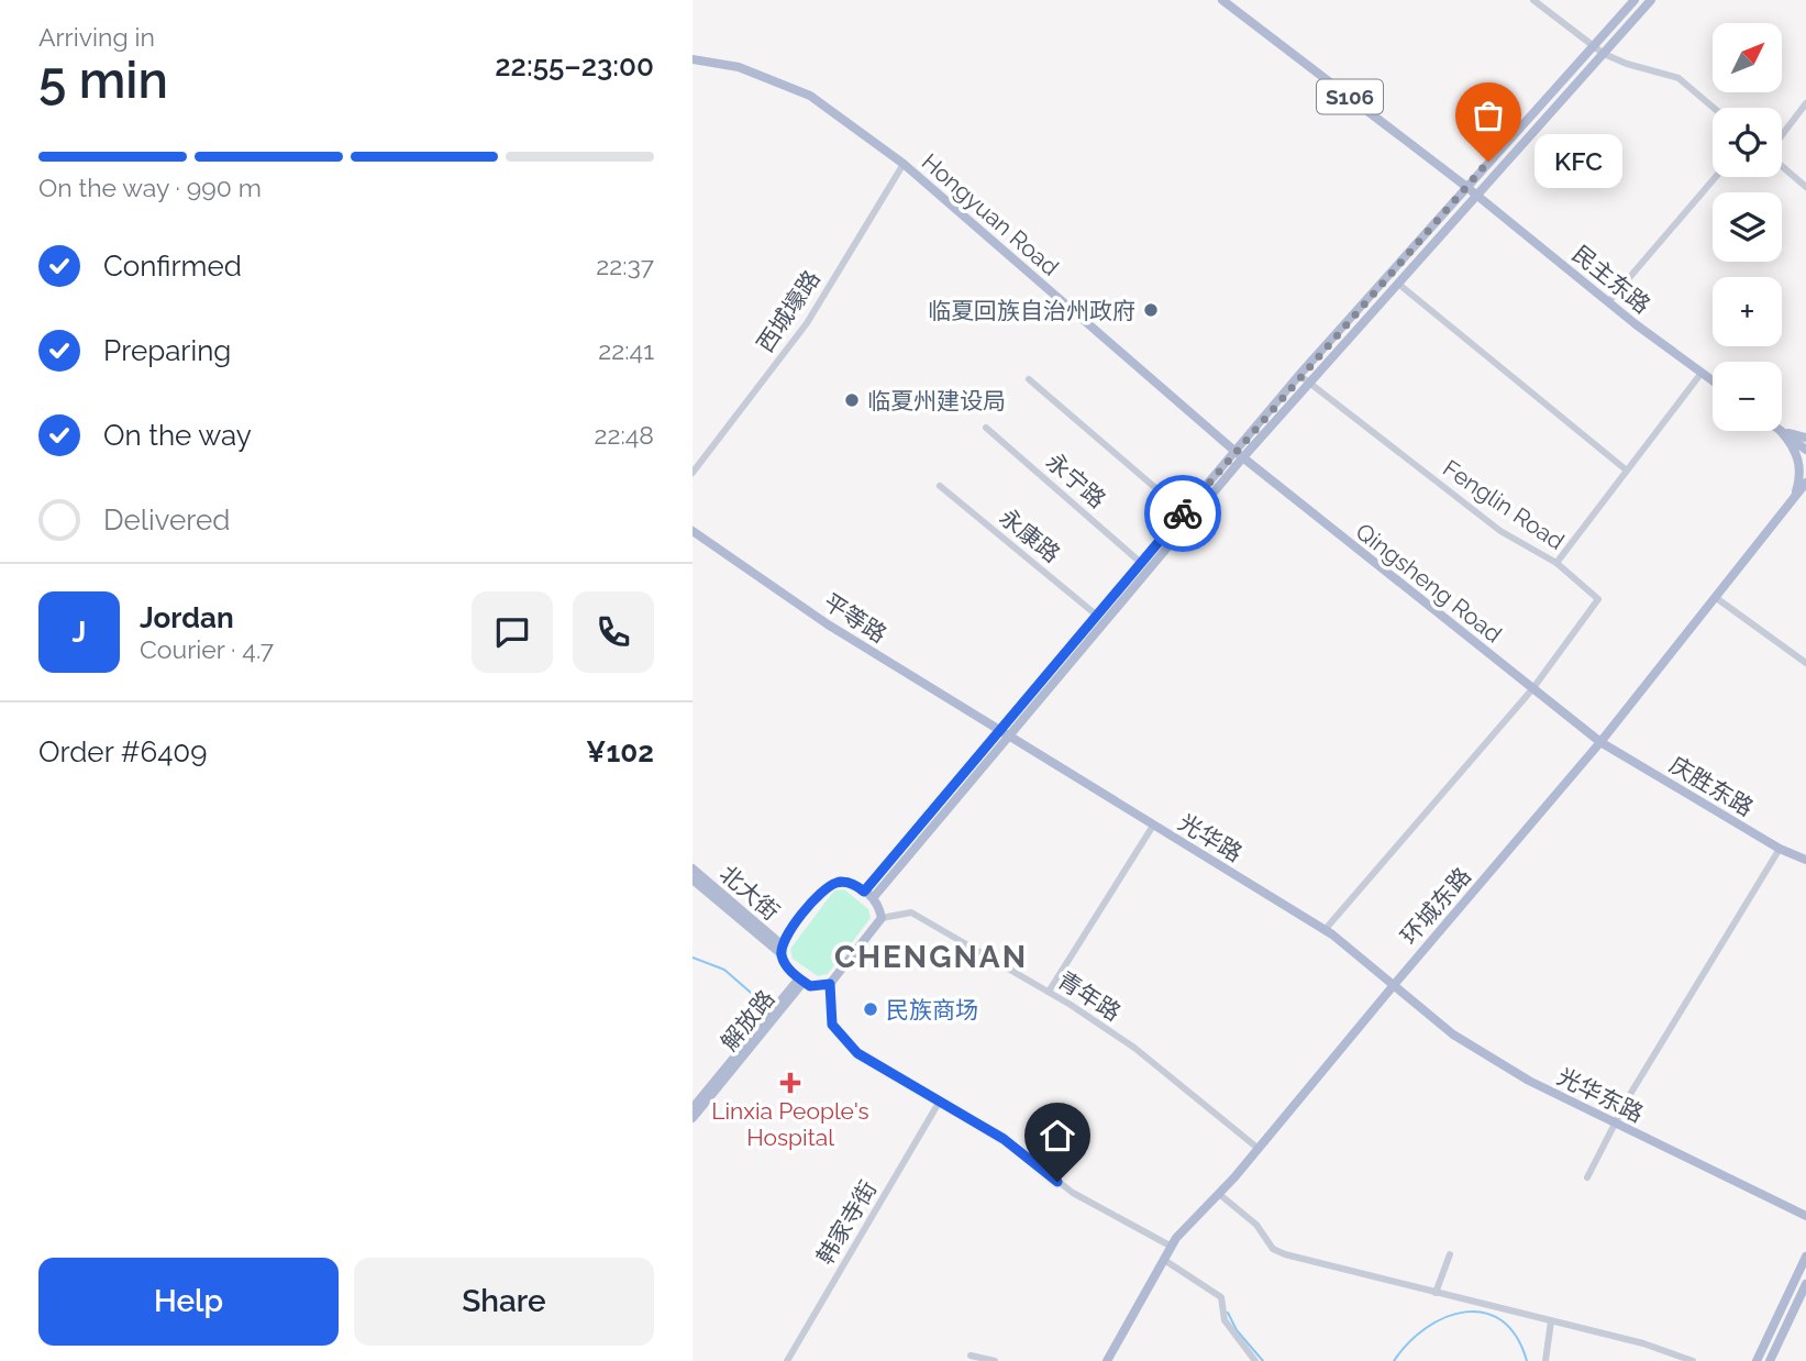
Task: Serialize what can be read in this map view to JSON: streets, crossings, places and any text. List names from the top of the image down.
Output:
{
  "streets": {
    "main road": [
      "S106",
      "Hongyuan Road",
      "民主东路",
      "Qingsheng Road",
      "平等路",
      "庆胜东路",
      "光华路",
      "北大街",
      "环城东路",
      "解放路",
      "光华东路"
    ],
    "street": [
      "西城壕路",
      "永宁路",
      "Fenglin Road",
      "永康路",
      "青年路",
      "韩家寺街"
    ]
  },
  "crossings": [
    ["S106", "民主东路"],
    ["Hongyuan Road", "西城壕路"],
    ["Hongyuan Road", "Qingsheng Road"],
    ["Fenglin Road", "Qingsheng Road"],
    ["Qingsheng Road", "庆胜东路"],
    ["Qingsheng Road", "环城东路"],
    ["平等路", "光华路"],
    ["庆胜东路", "环城东路"],
    ["光华路", "环城东路"],
    ["光华路", "光华东路"],
    ["北大街", "青年路"],
    ["北大街", "解放路"],
    ["环城东路", "青年路"],
    ["环城东路", "光华东路"],
    ["青年路", "解放路"]
  ],
  "districts": ["CHENGNAN"],
  "places": {
    "other": [
      "KFC",
      "临夏回族自治州政府",
      "临夏州建设局",
      "民族商场"
    ],
    "health": ["Linxia People's Hospital"]
  },
  "north": "top right",
  "page": {
    "heading": ["5 min", "Arriving in", "22:55–23:00"],
    "panel": [
      "Jordan",
      "Courier · 4.7",
      "Order #6409",
      "¥102"
    ],
    "map_buttons": ["+", "−"],
    "bar": "On the way · 990 m",
    "bubble": "KFC",
    "list": [
      ["Confirmed", "22:37"],
      ["Preparing", "22:41"],
      ["On the way", "22:48"],
      "Delivered"
    ],
    "round": "J",
    "buttons": ["Help", "Share"]
  }
}
